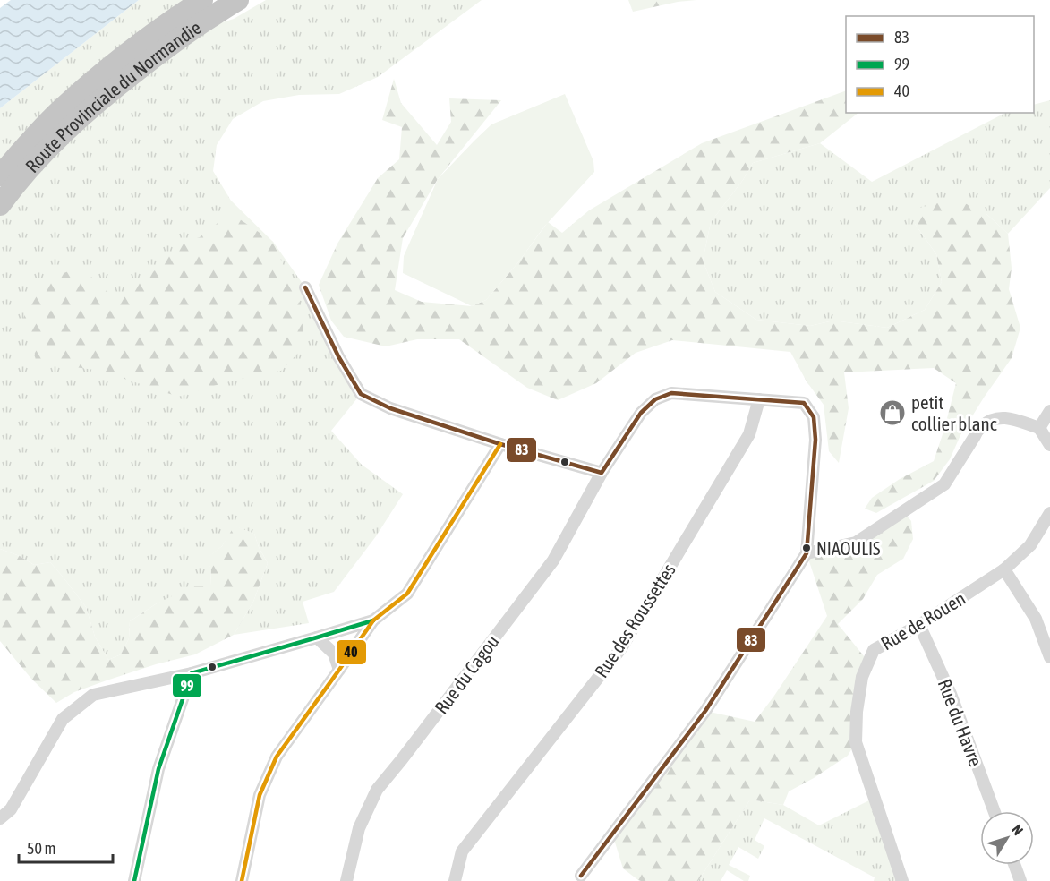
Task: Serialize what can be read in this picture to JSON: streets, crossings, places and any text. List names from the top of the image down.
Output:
{
  "streets": {
    "highway": ["Route Provinciale du Normandie"],
    "street": [
      "Rue des Roussettes",
      "Rue de Rouen",
      "Rue du Cagou",
      "Rue du Havre"
    ]
  },
  "crossings": [
    ["Rue des Roussettes", "Rue du Cagou"],
    ["Rue de Rouen", "Rue du Havre"]
  ],
  "places": {
    "shop": ["petit collier blanc"],
    "other": ["NIAOULIS"]
  },
  "lines": ["transit line 83", "transit line 40", "transit line 99"],
  "legend": ["83", "99", "40"],
  "scale_bar": "50 m",
  "north": "top right"
}
